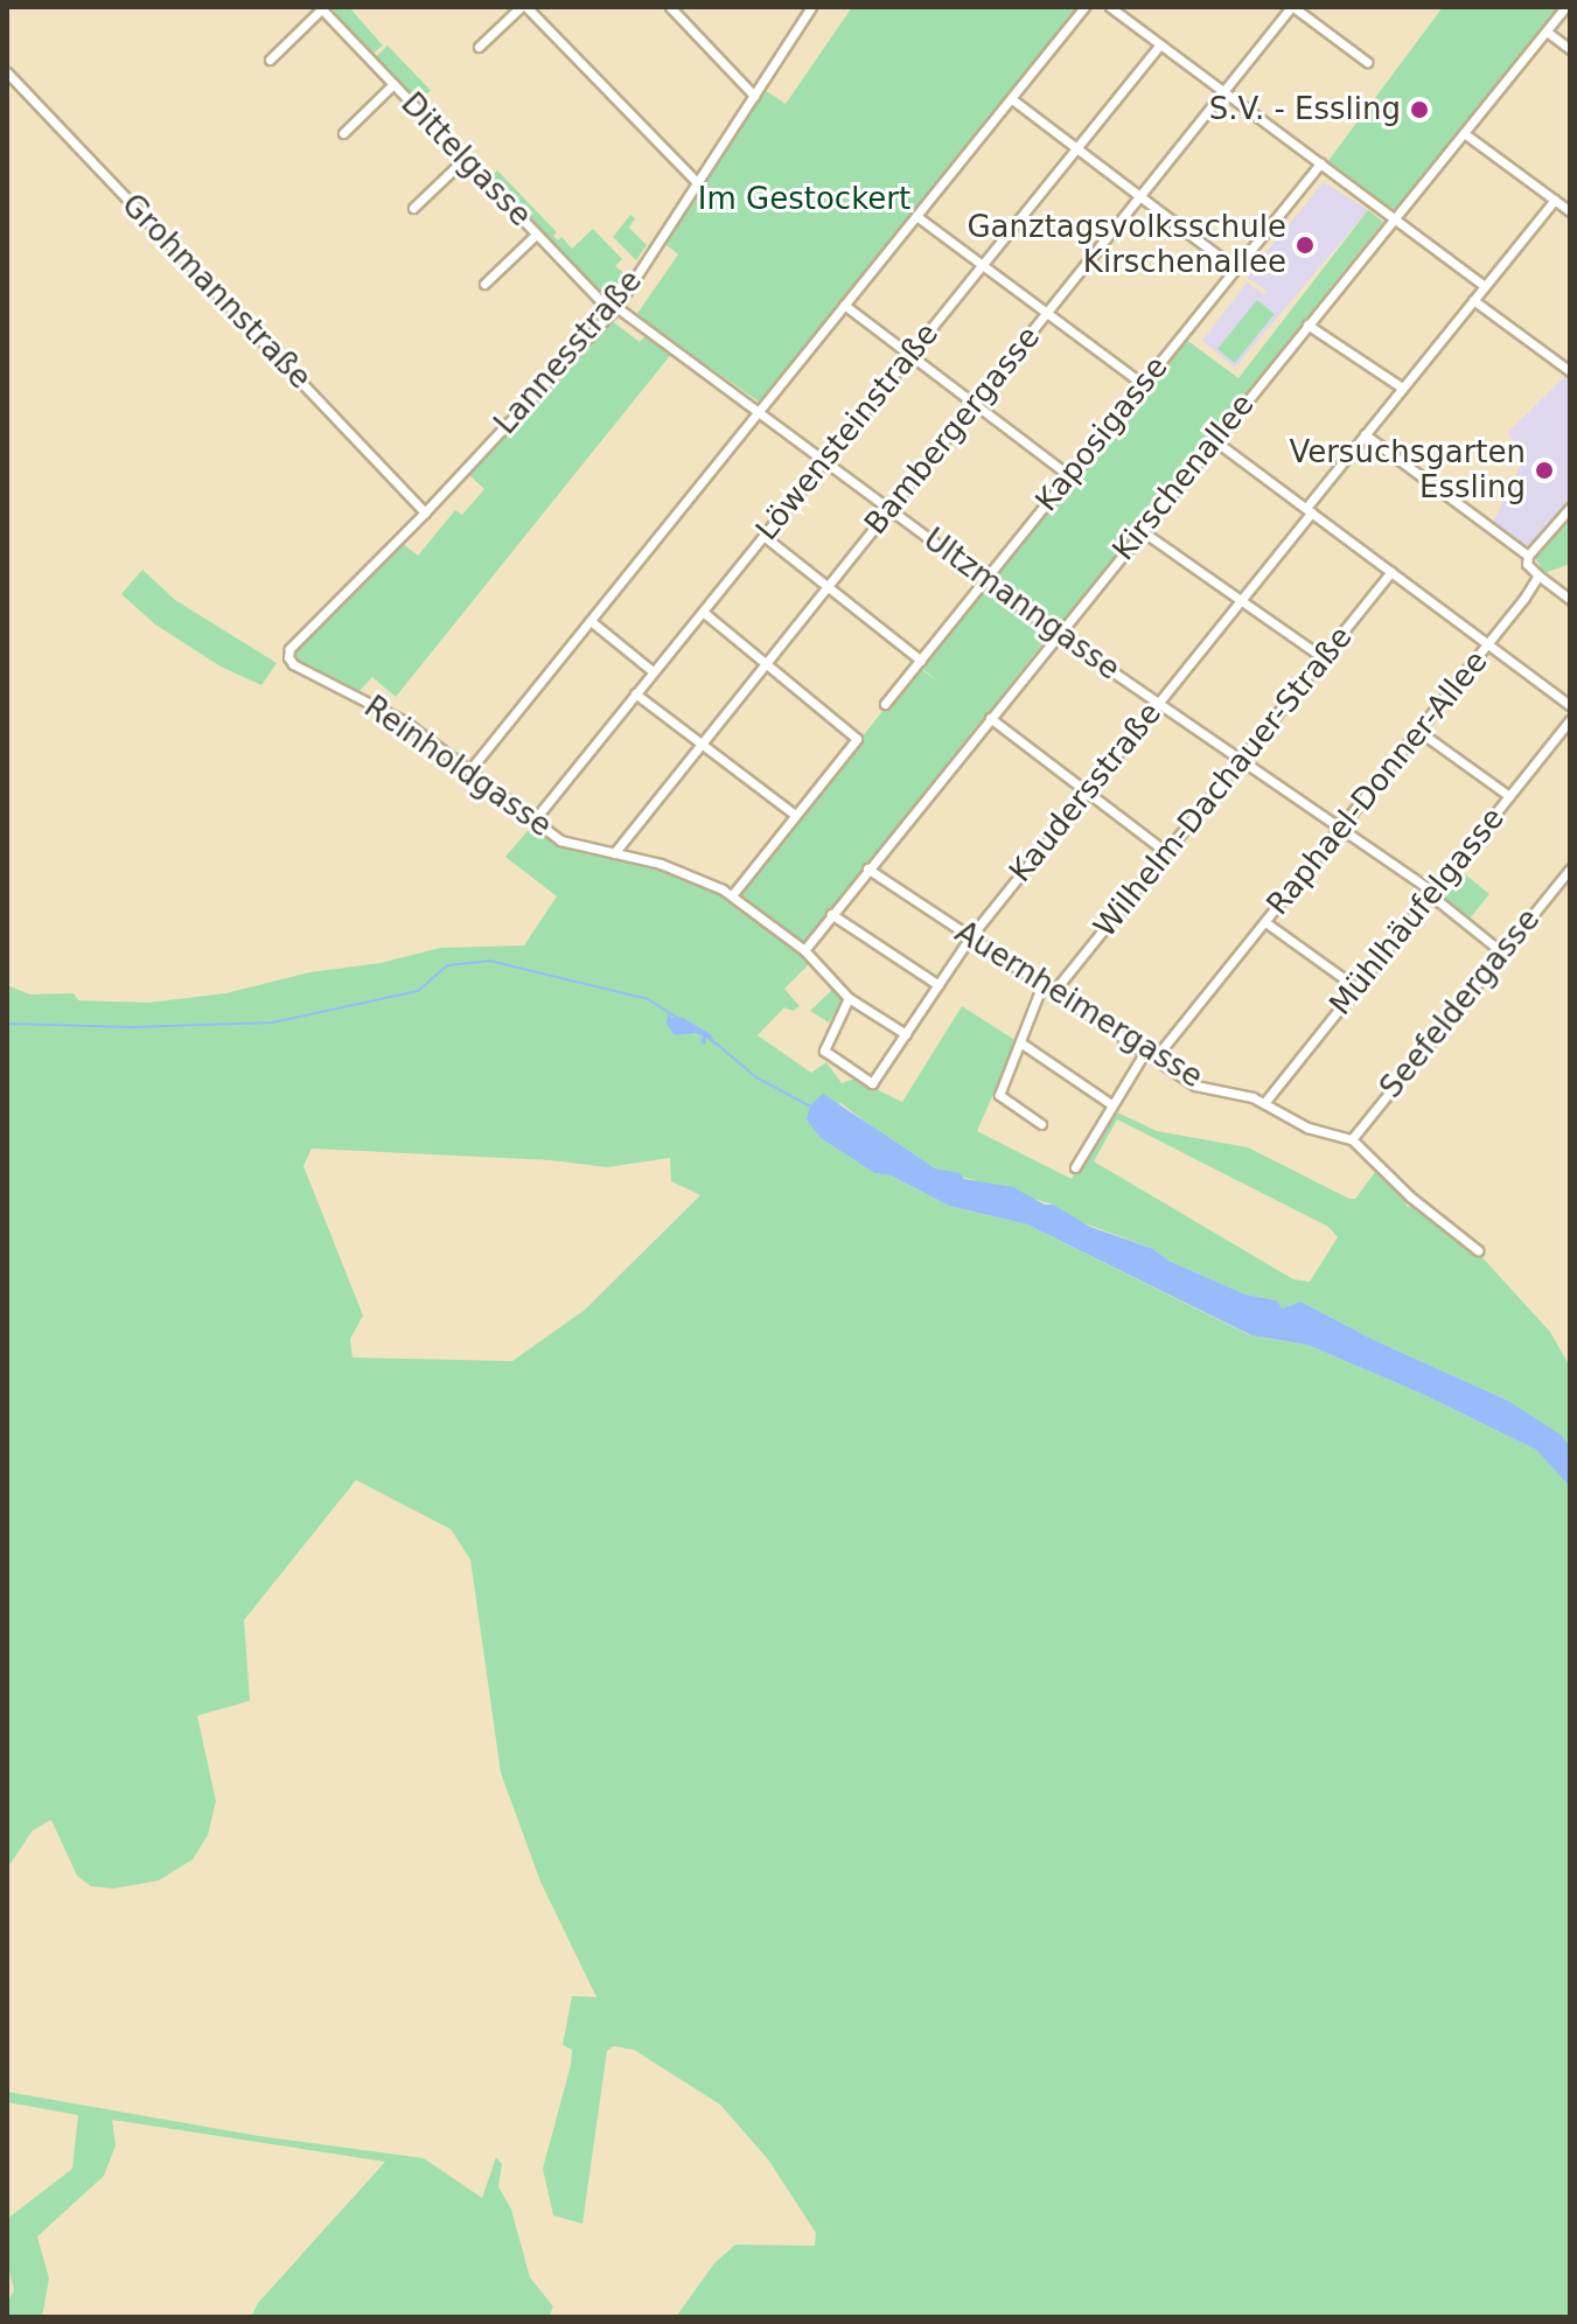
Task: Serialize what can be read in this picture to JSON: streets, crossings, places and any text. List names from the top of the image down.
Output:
{
  "streets": {
    "street": [
      "Dittelgasse",
      "Grohmannstraße",
      "Lannesstraße",
      "Bambergergasse",
      "Löwensteinstraße",
      "Kaposigasse",
      "Kirschenallee",
      "Ultzmanngasse",
      "Reinholdgasse",
      "Wilhelm-Dachauer-Straße",
      "Raphael-Donner-Allee",
      "Kaudersstraße",
      "Mühlhäufelgasse",
      "Seefeldergasse",
      "Auernheimergasse"
    ]
  },
  "crossings": [
    ["Dittelgasse", "Lannesstraße"],
    ["Dittelgasse", "Ultzmanngasse"],
    ["Grohmannstraße", "Lannesstraße"],
    ["Lannesstraße", "Ultzmanngasse"],
    ["Lannesstraße", "Reinholdgasse"],
    ["Bambergergasse", "Ultzmanngasse"],
    ["Bambergergasse", "Reinholdgasse"],
    ["Löwensteinstraße", "Ultzmanngasse"],
    ["Löwensteinstraße", "Reinholdgasse"],
    ["Kaposigasse", "Ultzmanngasse"],
    ["Kirschenallee", "Ultzmanngasse"],
    ["Kirschenallee", "Reinholdgasse"],
    ["Kirschenallee", "Auernheimergasse"],
    ["Ultzmanngasse", "Wilhelm-Dachauer-Straße"],
    ["Ultzmanngasse", "Raphael-Donner-Allee"],
    ["Ultzmanngasse", "Kaudersstraße"],
    ["Ultzmanngasse", "Mühlhäufelgasse"],
    ["Ultzmanngasse", "Seefeldergasse"],
    ["Reinholdgasse", "Kaudersstraße"],
    ["Wilhelm-Dachauer-Straße", "Auernheimergasse"],
    ["Raphael-Donner-Allee", "Auernheimergasse"],
    ["Kaudersstraße", "Auernheimergasse"],
    ["Mühlhäufelgasse", "Auernheimergasse"],
    ["Seefeldergasse", "Auernheimergasse"]
  ],
  "parks": ["Im Gestockert"],
  "places": ["S.V. - Essling", "Ganztagsvolksschule Kirschenallee", "Versuchsgarten Essling"]
}
